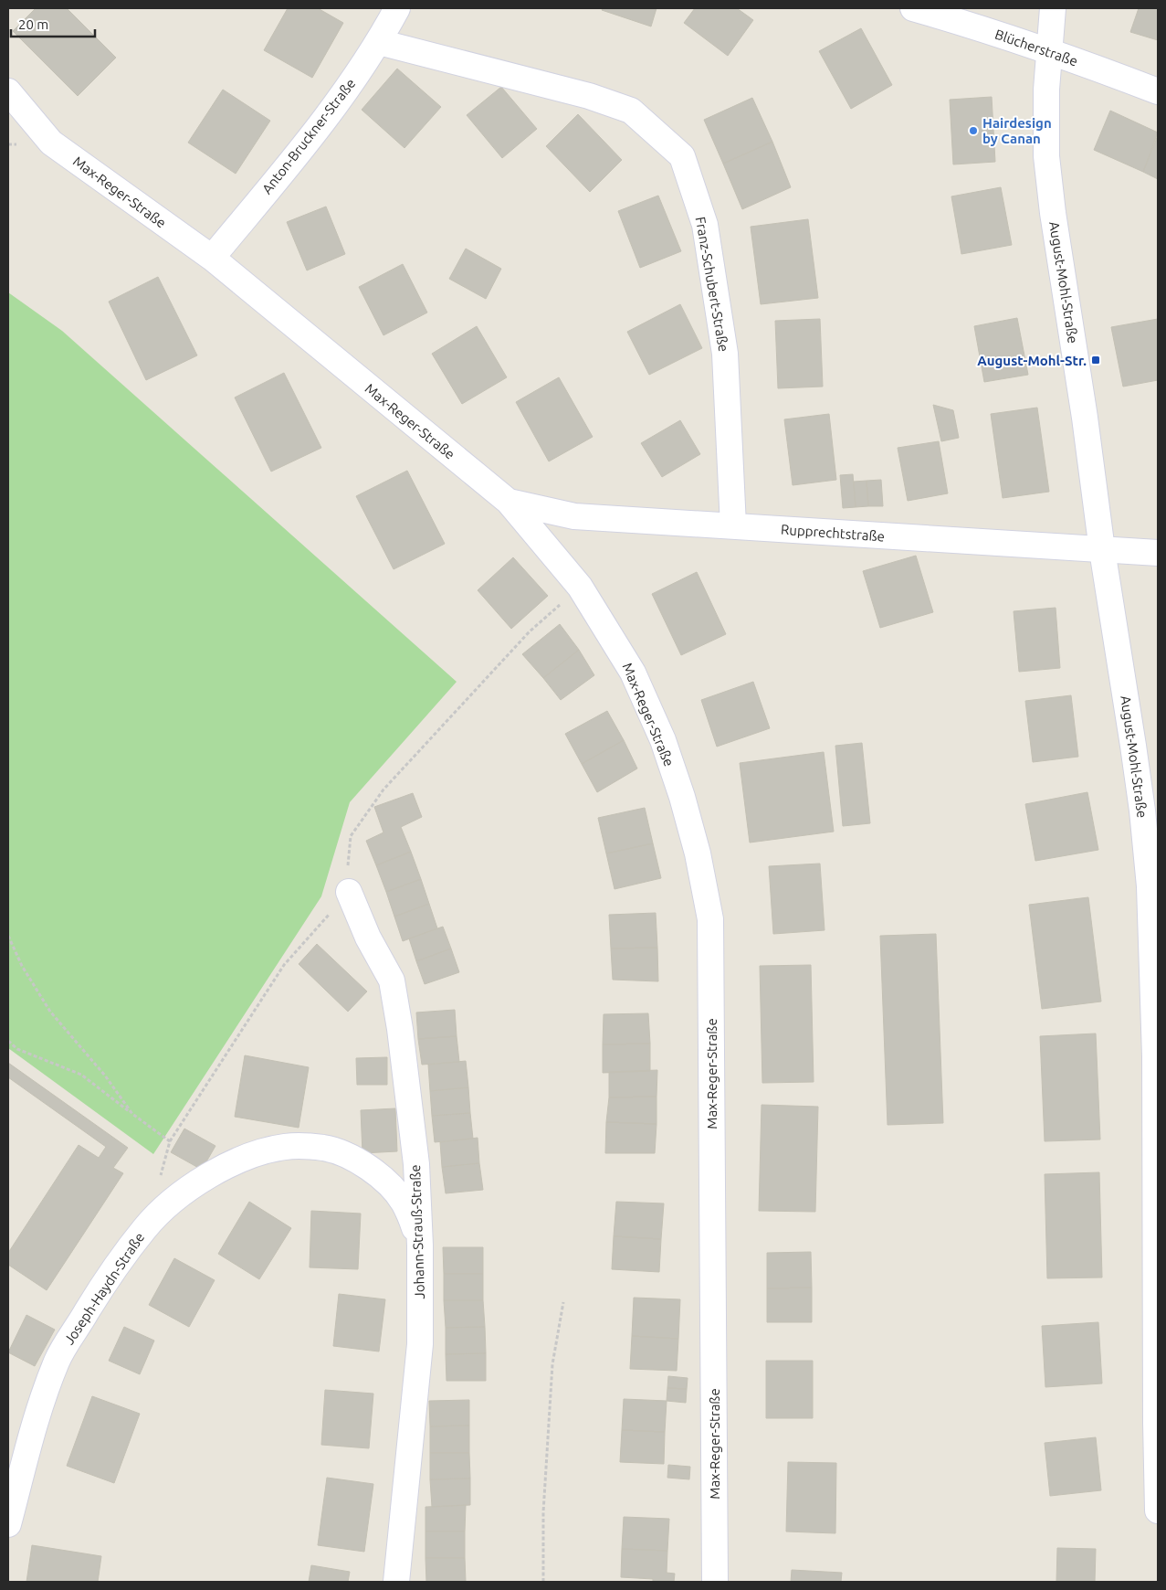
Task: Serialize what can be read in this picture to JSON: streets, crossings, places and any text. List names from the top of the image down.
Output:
{
  "streets": {
    "street": [
      "Blücherstraße",
      "Anton-Bruckner-Straße",
      "Max-Reger-Straße",
      "August-Mohl-Straße",
      "Franz-Schubert-Straße",
      "Rupprechtstraße",
      "Johann-Strauß-Straße",
      "Joseph-Haydn-Straße"
    ]
  },
  "crossings": [
    ["Blücherstraße", "August-Mohl-Straße"],
    ["Anton-Bruckner-Straße", "Max-Reger-Straße"],
    ["Anton-Bruckner-Straße", "Franz-Schubert-Straße"],
    ["Max-Reger-Straße", "Rupprechtstraße"],
    ["August-Mohl-Straße", "Rupprechtstraße"],
    ["Franz-Schubert-Straße", "Rupprechtstraße"],
    ["Johann-Strauß-Straße", "Joseph-Haydn-Straße"]
  ],
  "places": {
    "other": ["Hairdesign by Canan"],
    "transit": ["August-Mohl-Str."]
  },
  "scale_bar": "20 m"
}
